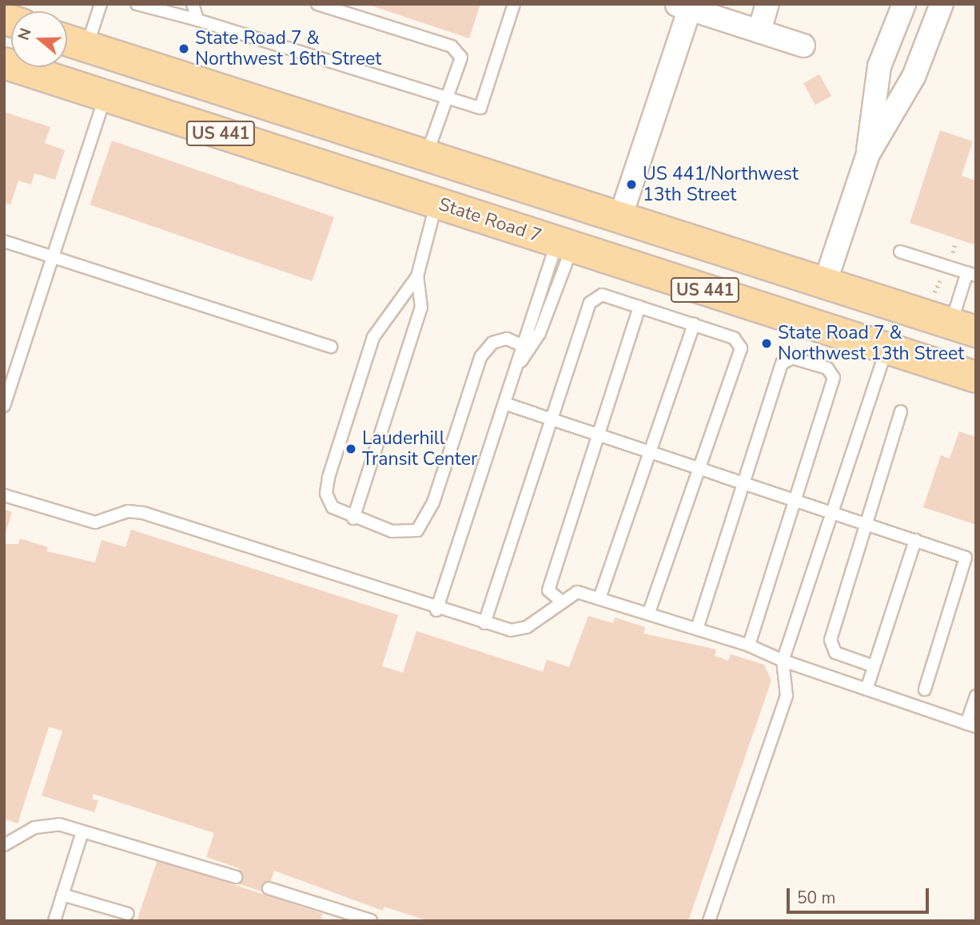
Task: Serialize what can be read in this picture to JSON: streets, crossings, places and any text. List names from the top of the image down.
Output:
{
  "streets": {
    "main road": ["US 441", "State Road 7"]
  },
  "places": [
    "State Road 7 & Northwest 16th Street",
    "US 441/Northwest 13th Street",
    "State Road 7 & Northwest 13th Street",
    "Lauderhill Transit Center"
  ],
  "scale_bar": "50 m",
  "north": "left"
}
